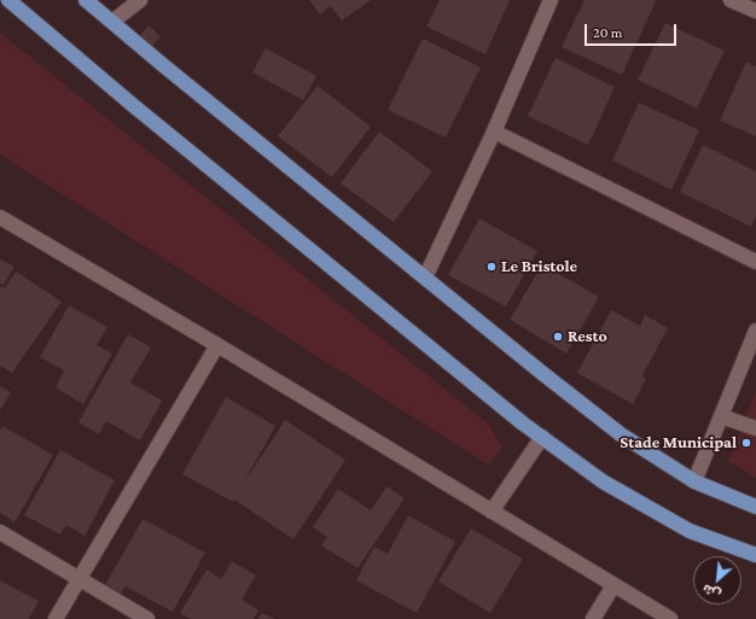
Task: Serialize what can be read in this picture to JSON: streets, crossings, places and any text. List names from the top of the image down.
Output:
{
  "places": ["Le Bristole", "Resto", "Stade Municipal"],
  "scale_bar": "20 m",
  "north": "bottom left"
}
